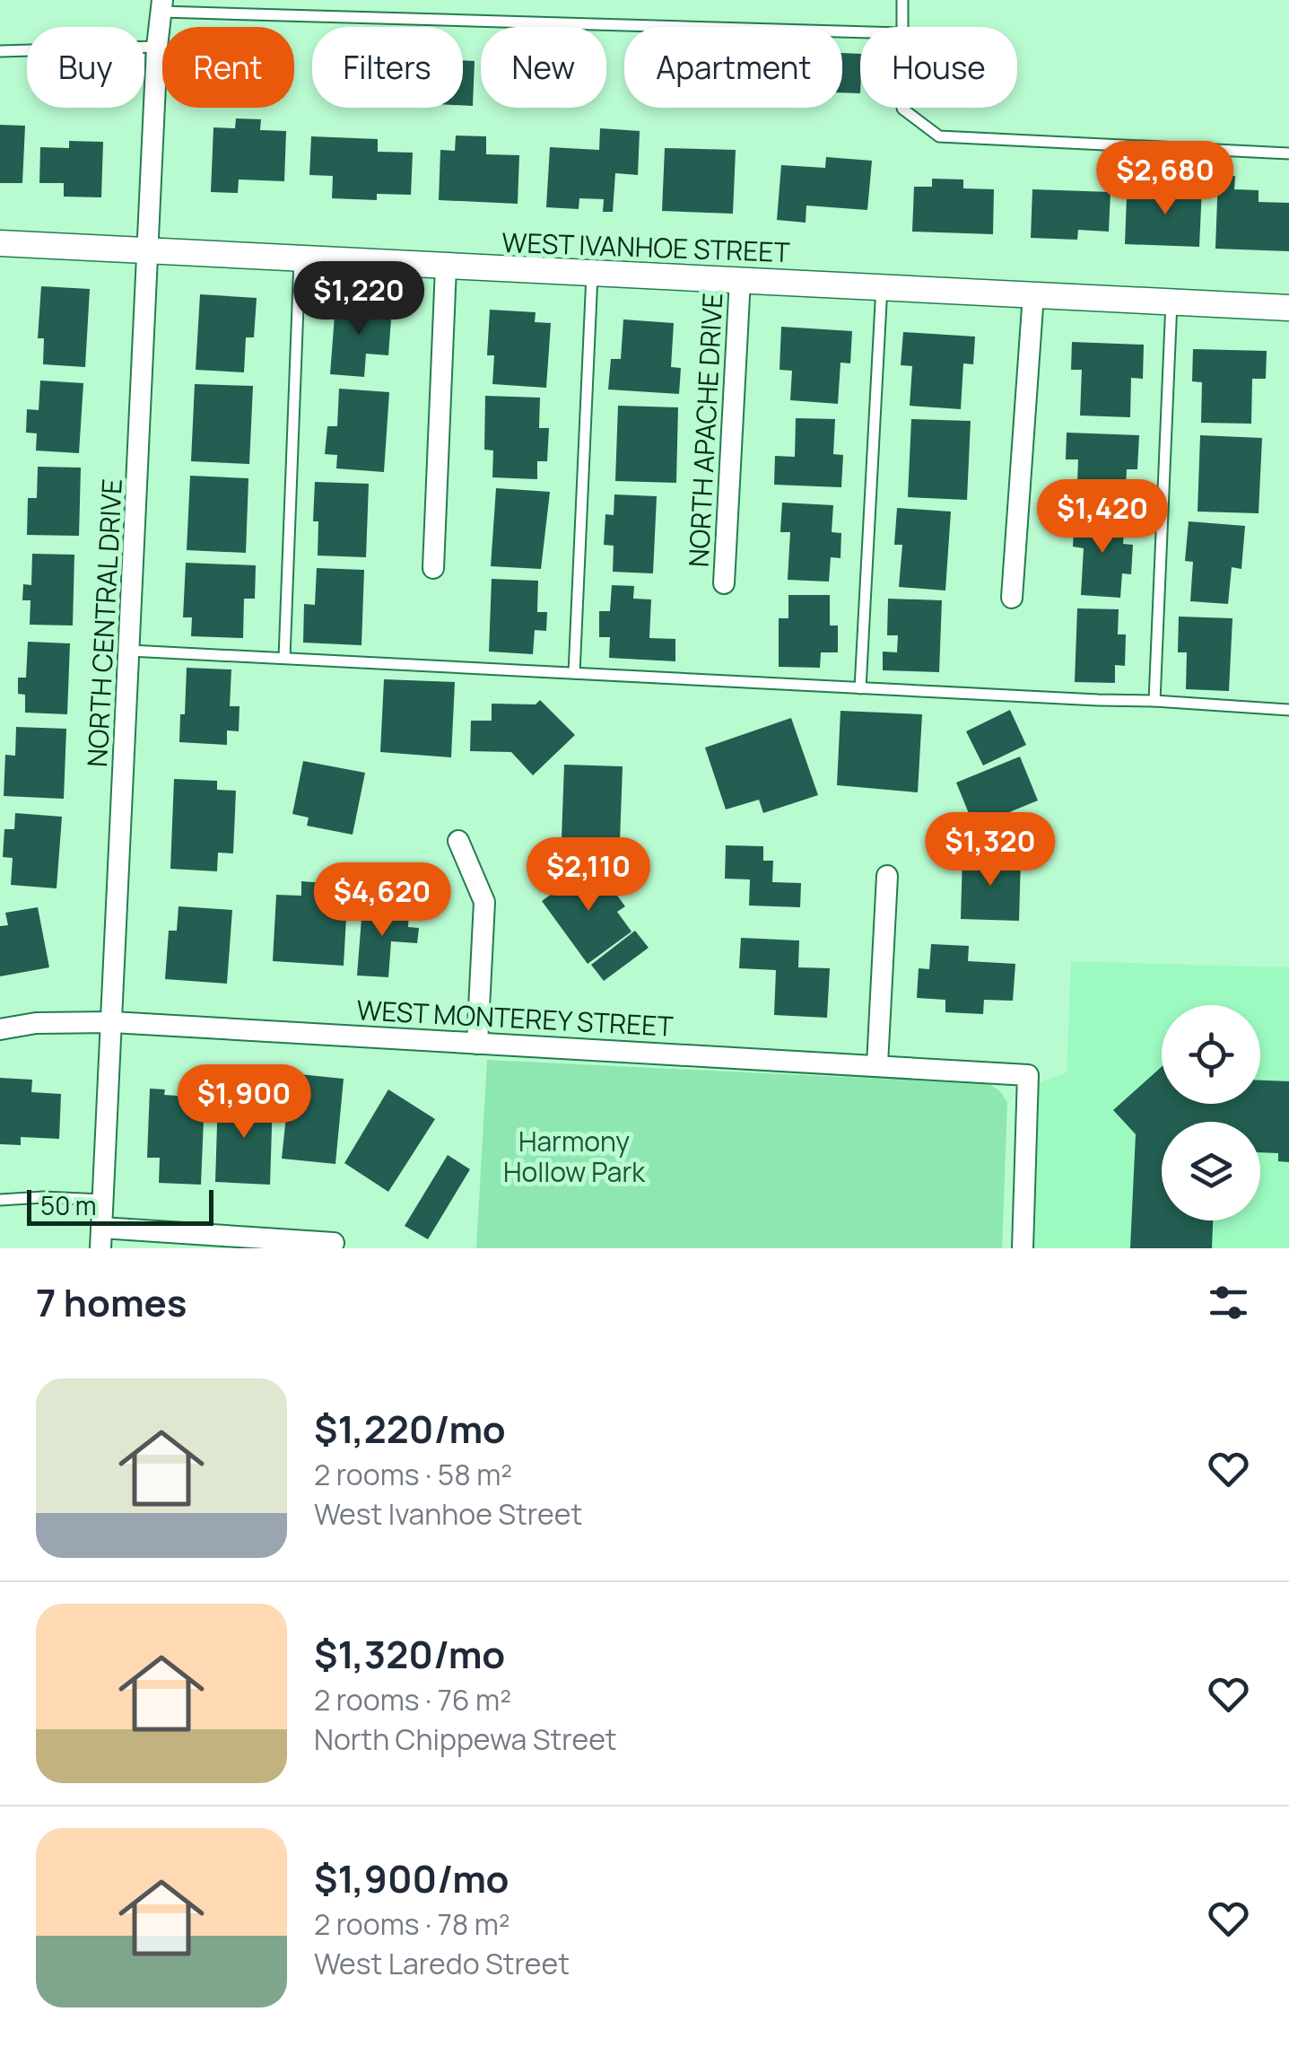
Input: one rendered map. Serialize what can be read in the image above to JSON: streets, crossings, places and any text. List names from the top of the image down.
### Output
{
  "streets": {
    "street": [
      "WEST IVANHOE STREET",
      "NORTH APACHE DRIVE",
      "NORTH CENTRAL DRIVE",
      "WEST MONTEREY STREET"
    ]
  },
  "crossings": [
    ["WEST IVANHOE STREET", "NORTH APACHE DRIVE"],
    ["WEST IVANHOE STREET", "NORTH CENTRAL DRIVE"],
    ["NORTH CENTRAL DRIVE", "WEST MONTEREY STREET"]
  ],
  "parks": ["Harmony Hollow Park"],
  "scale_bar": "50 m",
  "page": {
    "chip": [
      "Buy",
      "Rent",
      "Filters",
      "New",
      "Apartment",
      "House"
    ],
    "price": [
      "$2,680",
      "$1,220",
      "$1,420",
      "$1,320",
      "$2,110",
      "$4,620",
      "$1,900"
    ],
    "scale": "50 m",
    "heading": "7 homes",
    "list": [
      {
        "name": "$1,220/mo",
        "note": "2 rooms · 58 m² · West Ivanhoe Street"
      },
      {
        "name": "$1,320/mo",
        "note": "2 rooms · 76 m² · North Chippewa Street"
      },
      {
        "name": "$1,900/mo",
        "note": "2 rooms · 78 m² · West Laredo Street"
      }
    ]
  }
}
